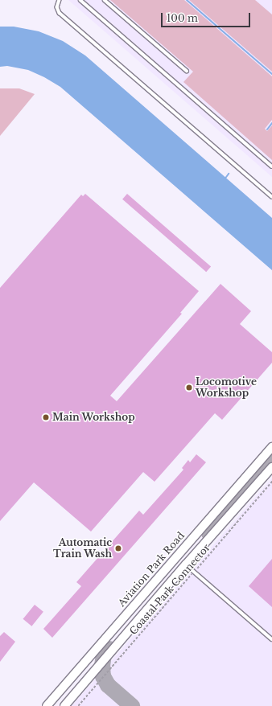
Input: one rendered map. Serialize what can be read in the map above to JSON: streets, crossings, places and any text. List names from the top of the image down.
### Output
{
  "streets": {
    "main road": ["Aviation Park Road"],
    "path": ["Coastal Park Connector"]
  },
  "places": ["Locomotive Workshop", "Main Workshop", "Automatic Train Wash"],
  "scale_bar": "100 m"
}
